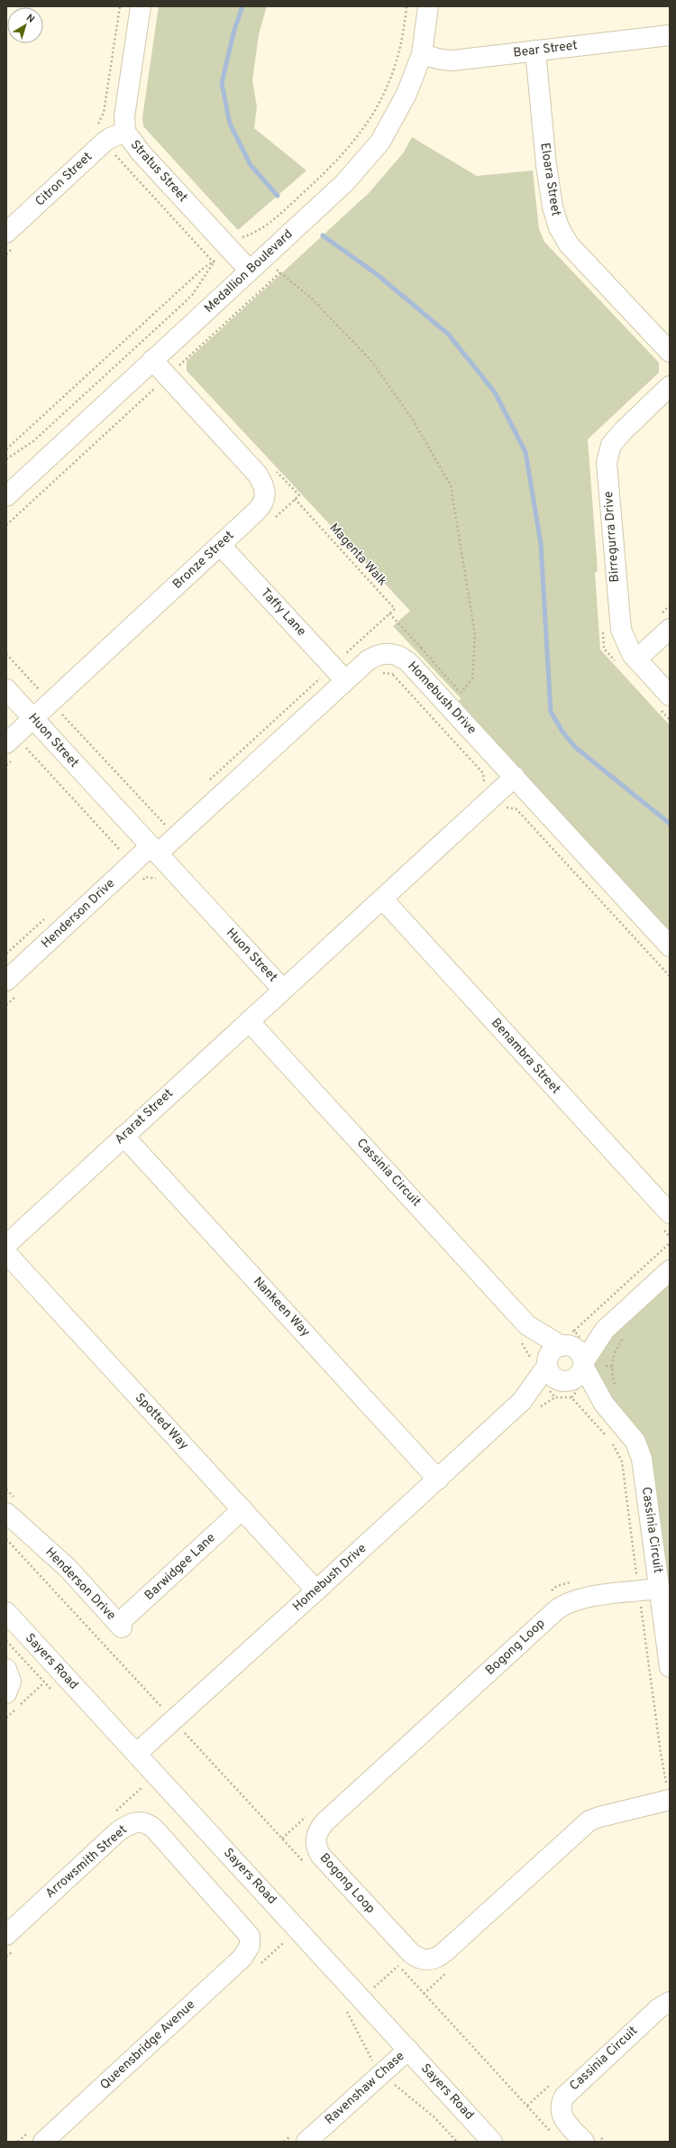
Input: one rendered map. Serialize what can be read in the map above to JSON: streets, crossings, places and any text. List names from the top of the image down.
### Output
{
  "streets": {
    "street": [
      "Bear Street",
      "Stratus Street",
      "Citron Street",
      "Eloara Street",
      "Medallion Boulevard",
      "Birregurra Drive",
      "Bronze Street",
      "Taffy Lane",
      "Homebush Drive",
      "Huon Street",
      "Henderson Drive",
      "Benambra Street",
      "Ararat Street",
      "Cassinia Circuit",
      "Nankeen Way",
      "Spotted Way",
      "Barwidgee Lane",
      "Bogong Loop",
      "Sayers Road",
      "Arrowsmith Street",
      "Queensbridge Avenue",
      "Ravenshaw Chase"
    ],
    "path": ["Magenta Walk"]
  },
  "crossings": [
    ["Bear Street", "Eloara Street"],
    ["Bear Street", "Medallion Boulevard"],
    ["Stratus Street", "Citron Street"],
    ["Stratus Street", "Medallion Boulevard"],
    ["Medallion Boulevard", "Bronze Street"],
    ["Bronze Street", "Taffy Lane"],
    ["Bronze Street", "Huon Street"],
    ["Taffy Lane", "Homebush Drive"],
    ["Homebush Drive", "Huon Street"],
    ["Homebush Drive", "Henderson Drive"],
    ["Homebush Drive", "Cassinia Circuit"],
    ["Homebush Drive", "Nankeen Way"],
    ["Homebush Drive", "Spotted Way"],
    ["Homebush Drive", "Sayers Road"],
    ["Huon Street", "Henderson Drive"],
    ["Huon Street", "Benambra Street"],
    ["Huon Street", "Ararat Street"],
    ["Henderson Drive", "Barwidgee Lane"],
    ["Ararat Street", "Cassinia Circuit"],
    ["Ararat Street", "Nankeen Way"],
    ["Cassinia Circuit", "Bogong Loop"],
    ["Spotted Way", "Barwidgee Lane"],
    ["Sayers Road", "Ravenshaw Chase"],
    ["Arrowsmith Street", "Queensbridge Avenue"]
  ],
  "north": "top right"
}
